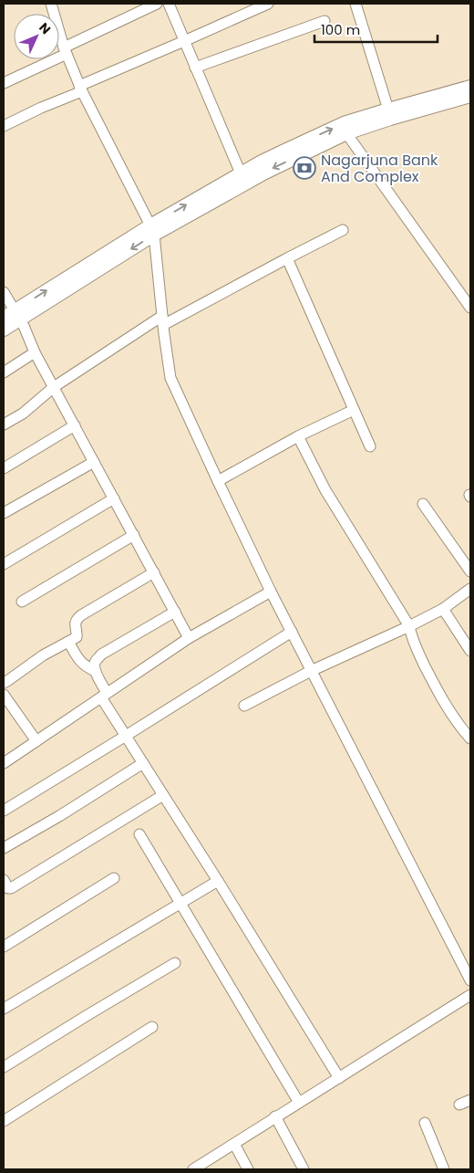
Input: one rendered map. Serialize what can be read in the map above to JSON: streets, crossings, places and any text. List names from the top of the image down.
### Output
{
  "places": {
    "bank": ["Nagarjuna Bank And Complex"]
  },
  "scale_bar": "100 m",
  "north": "top right"
}
